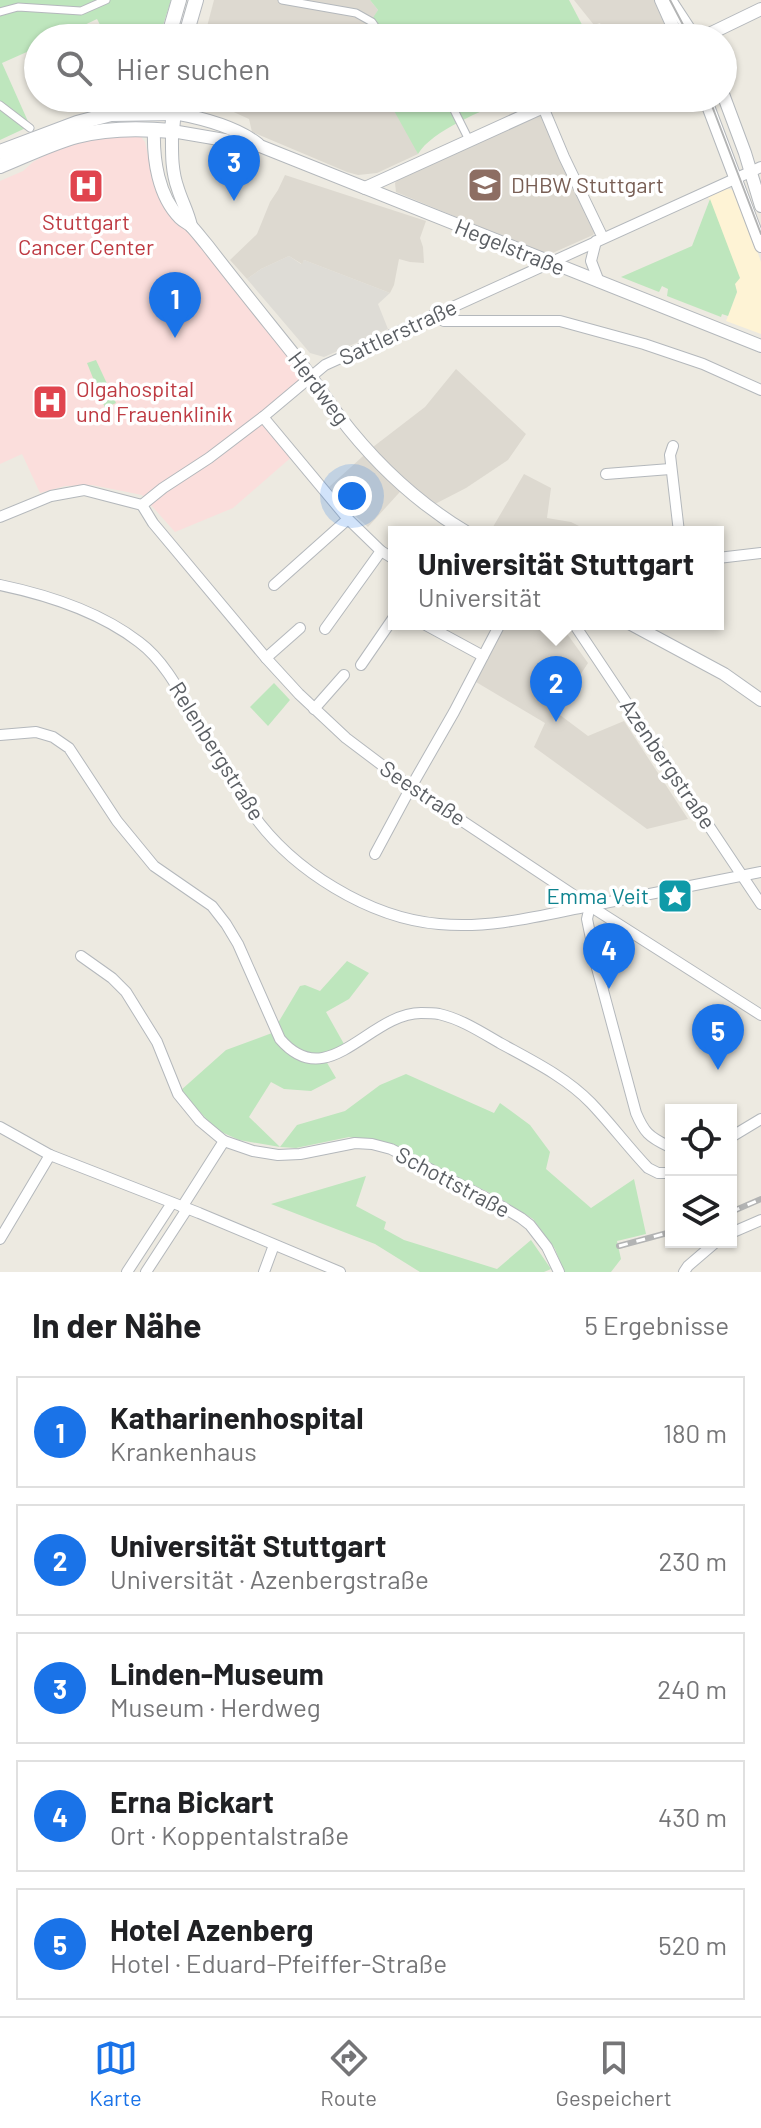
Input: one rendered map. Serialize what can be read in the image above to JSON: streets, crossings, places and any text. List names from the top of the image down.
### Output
{
  "streets": {
    "main road": ["Hegelstraße"],
    "street": [
      "Sattlerstraße",
      "Herdweg",
      "Relenbergstraße",
      "Azenbergstraße",
      "Seestraße",
      "Schottstraße"
    ]
  },
  "crossings": [
    ["Hegelstraße", "Sattlerstraße"],
    ["Hegelstraße", "Herdweg"],
    ["Sattlerstraße", "Herdweg"],
    ["Sattlerstraße", "Seestraße"],
    ["Relenbergstraße", "Azenbergstraße"],
    ["Relenbergstraße", "Seestraße"]
  ],
  "places": {
    "school or university": ["DHBW Stuttgart"],
    "hospital": ["Stuttgart Cancer Center", "Olgahospital und Frauenklinik"],
    "place": ["Emma Veit"]
  },
  "page": {
    "search": "Hier suchen",
    "pins": [
      "3",
      "1",
      "2",
      "4",
      "5"
    ],
    "popup": ["Universität Stuttgart", "Universität"],
    "heading": ["In der Nähe", "5 Ergebnisse"],
    "list": [
      {
        "mark": "1",
        "name": "Katharinenhospital",
        "note": "Krankenhaus",
        "value": "180 m"
      },
      {
        "mark": "2",
        "name": "Universität Stuttgart",
        "note": "Universität · Azenbergstraße",
        "value": "230 m"
      },
      {
        "mark": "3",
        "name": "Linden-Museum",
        "note": "Museum · Herdweg",
        "value": "240 m"
      },
      {
        "mark": "4",
        "name": "Erna Bickart",
        "note": "Ort · Koppentalstraße",
        "value": "430 m"
      },
      {
        "mark": "5",
        "name": "Hotel Azenberg",
        "note": "Hotel · Eduard-Pfeiffer-Straße",
        "value": "520 m"
      }
    ],
    "nav": ["Karte", "Route", "Gespeichert"]
  }
}
